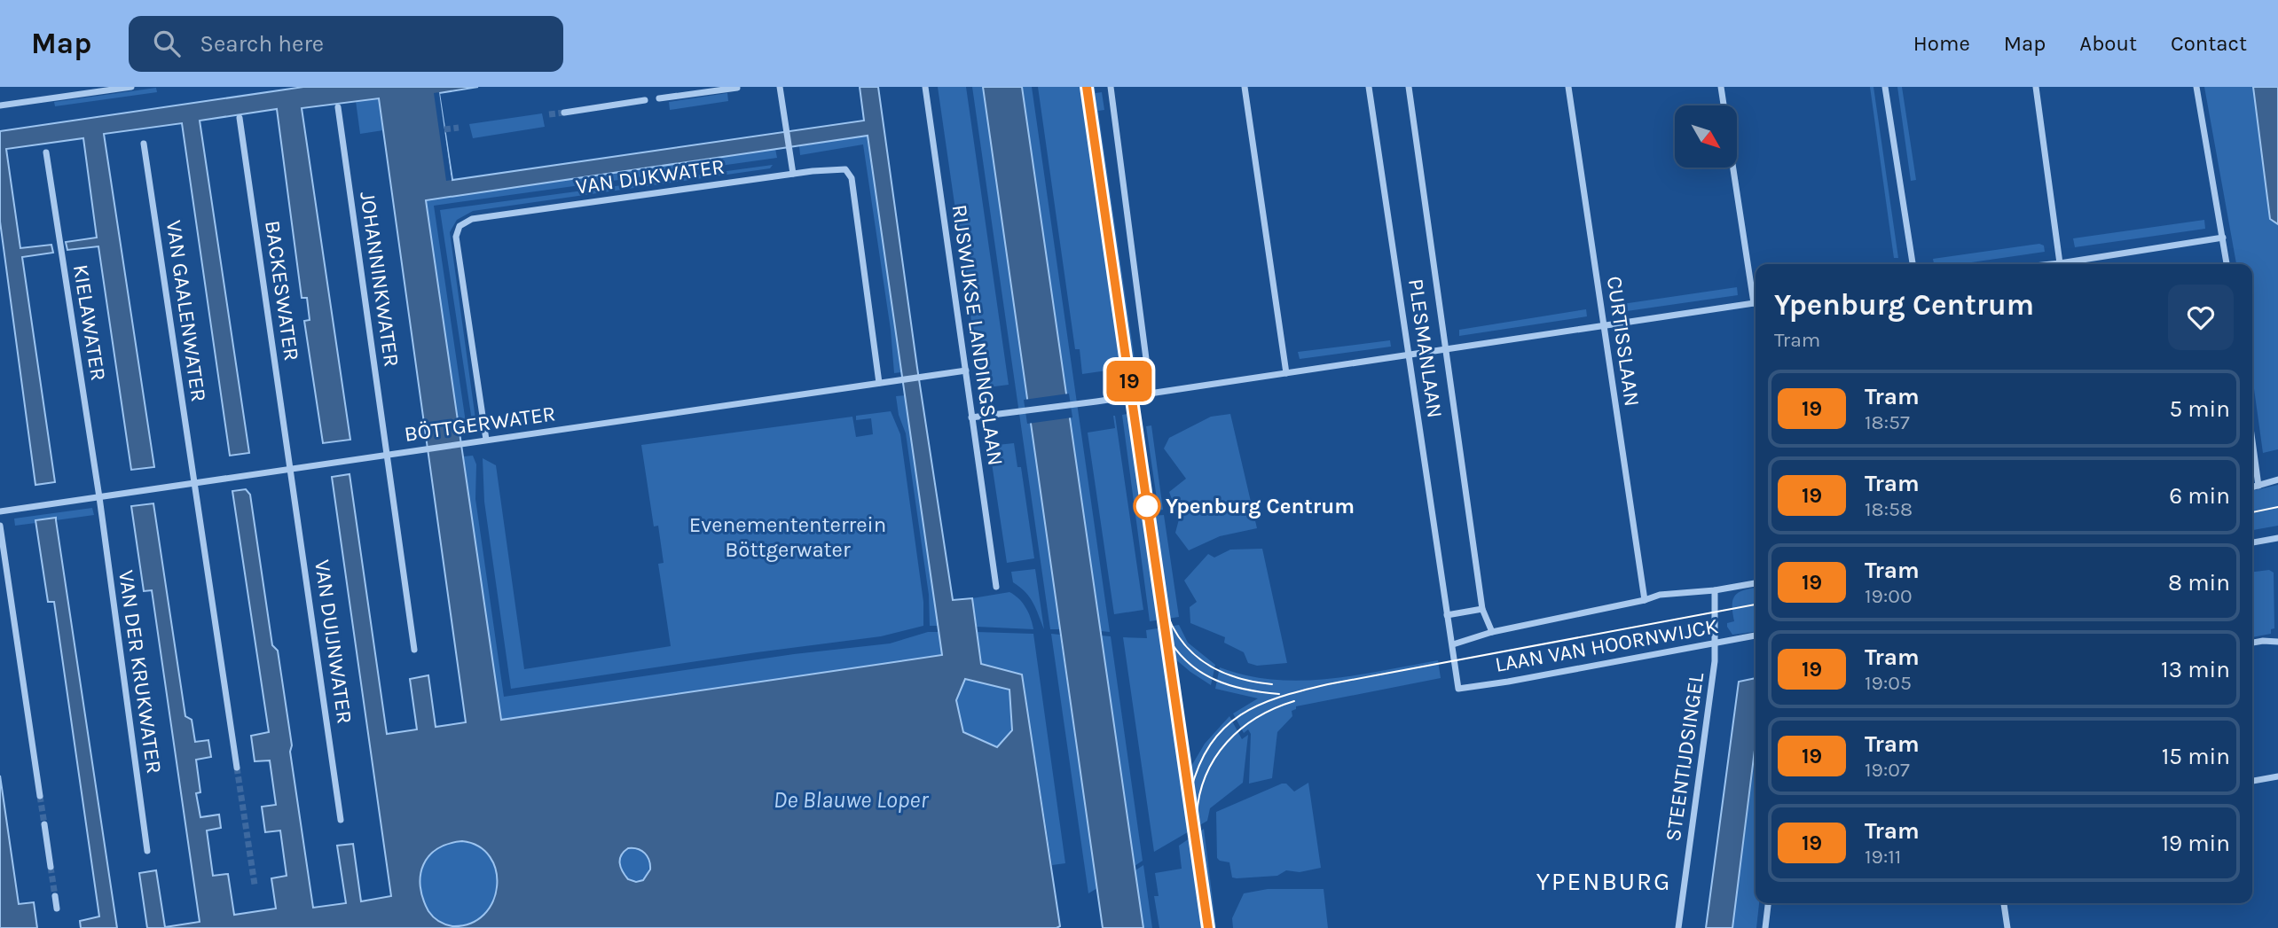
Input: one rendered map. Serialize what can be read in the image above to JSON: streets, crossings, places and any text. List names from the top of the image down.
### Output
{
  "streets": {
    "street": [
      "VAN DIJKWATER",
      "JOHANNINKWATER",
      "BACKESWATER",
      "VAN GAALENWATER",
      "KIELAWATER",
      "RIJSWIJKSE LANDINGSLAAN",
      "CURTISSLAAN",
      "PLESMANLAAN",
      "BÖTTGERWATER",
      "VAN DUIJNWATER",
      "LAAN VAN HOORNWIJCK",
      "VAN DER KRUKWATER",
      "STEENTIJDSINGEL"
    ]
  },
  "crossings": [
    ["VAN DIJKWATER", "BÖTTGERWATER"],
    ["JOHANNINKWATER", "BÖTTGERWATER"],
    ["BACKESWATER", "BÖTTGERWATER"],
    ["BACKESWATER", "VAN DUIJNWATER"],
    ["VAN GAALENWATER", "BÖTTGERWATER"],
    ["KIELAWATER", "BÖTTGERWATER"],
    ["KIELAWATER", "VAN DER KRUKWATER"],
    ["RIJSWIJKSE LANDINGSLAAN", "BÖTTGERWATER"],
    ["CURTISSLAAN", "LAAN VAN HOORNWIJCK"],
    ["PLESMANLAAN", "LAAN VAN HOORNWIJCK"],
    ["BÖTTGERWATER", "VAN DUIJNWATER"],
    ["BÖTTGERWATER", "VAN DER KRUKWATER"],
    ["LAAN VAN HOORNWIJCK", "STEENTIJDSINGEL"]
  ],
  "districts": ["YPENBURG"],
  "water": ["De Blauwe Loper"],
  "parks": ["Evenemententerrein Böttgerwater"],
  "places": ["Ypenburg Centrum"],
  "lines": ["tram line 19"],
  "north": "bottom right",
  "page": {
    "header": "Map",
    "search": "Search here",
    "nav": [
      "Home",
      "Map",
      "About",
      "Contact"
    ],
    "on_map": "19",
    "heading": ["Ypenburg Centrum", "Tram"],
    "list": [
      {
        "mark": "19",
        "name": "Tram",
        "note": "18:57",
        "value": "5 min"
      },
      {
        "mark": "19",
        "name": "Tram",
        "note": "18:58",
        "value": "6 min"
      },
      {
        "mark": "19",
        "name": "Tram",
        "note": "19:00",
        "value": "8 min"
      },
      {
        "mark": "19",
        "name": "Tram",
        "note": "19:05",
        "value": "13 min"
      },
      {
        "mark": "19",
        "name": "Tram",
        "note": "19:07",
        "value": "15 min"
      },
      {
        "mark": "19",
        "name": "Tram",
        "note": "19:11",
        "value": "19 min"
      }
    ]
  }
}
